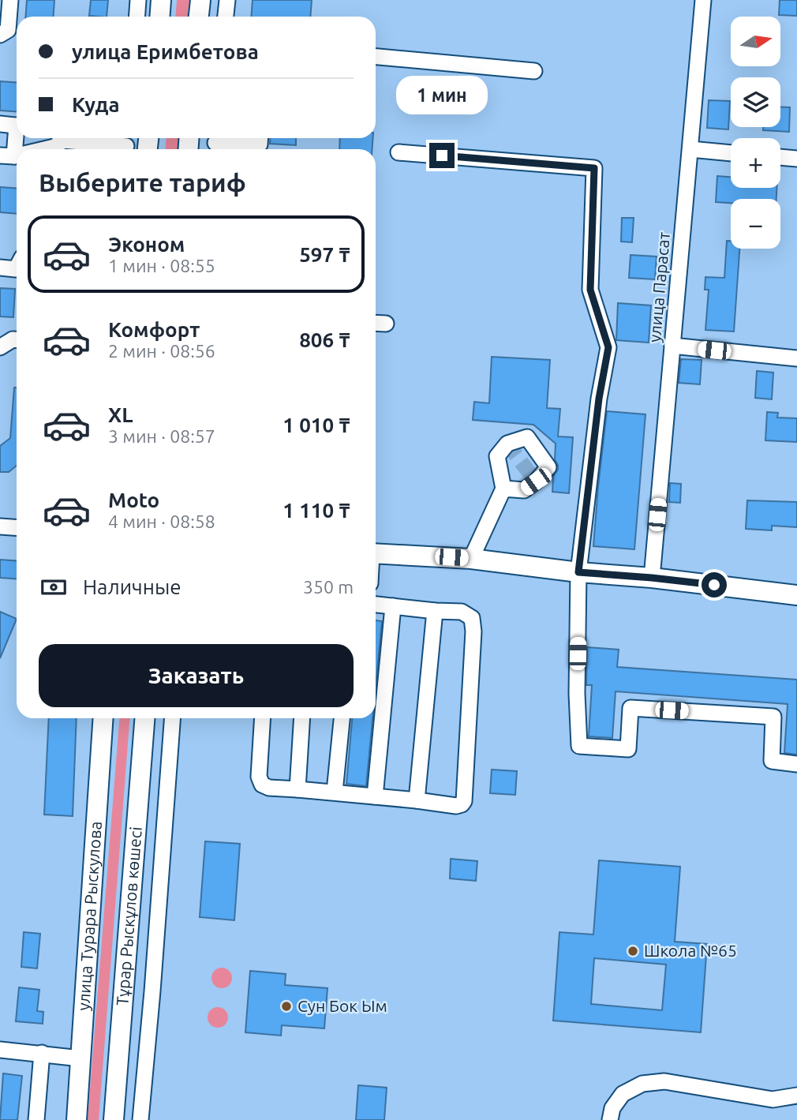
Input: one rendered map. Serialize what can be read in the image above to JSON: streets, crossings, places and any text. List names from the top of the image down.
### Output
{
  "streets": {
    "main road": ["улица Турара Рыскулова", "Тұрар Рыскұлов көшесі"],
    "street": ["улица Парасат"]
  },
  "places": ["Школа №65", "Сун Бок Ым"],
  "north": "right",
  "page": {
    "map_buttons": ["+", "−"],
    "banner": ["улица Еримбетова", "Куда"],
    "bubble": "1 мин",
    "heading": "Выберите тариф",
    "list": [
      {
        "name": "Эконом",
        "note": "1 мин · 08:55",
        "value": "597 ₸"
      },
      {
        "name": "Комфорт",
        "note": "2 мин · 08:56",
        "value": "806 ₸"
      },
      {
        "name": "XL",
        "note": "3 мин · 08:57",
        "value": "1 010 ₸"
      },
      {
        "name": "Moto",
        "note": "4 мин · 08:58",
        "value": "1 110 ₸"
      }
    ],
    "pay": ["Наличные", "350 m"],
    "buttons": "Заказать"
  }
}
